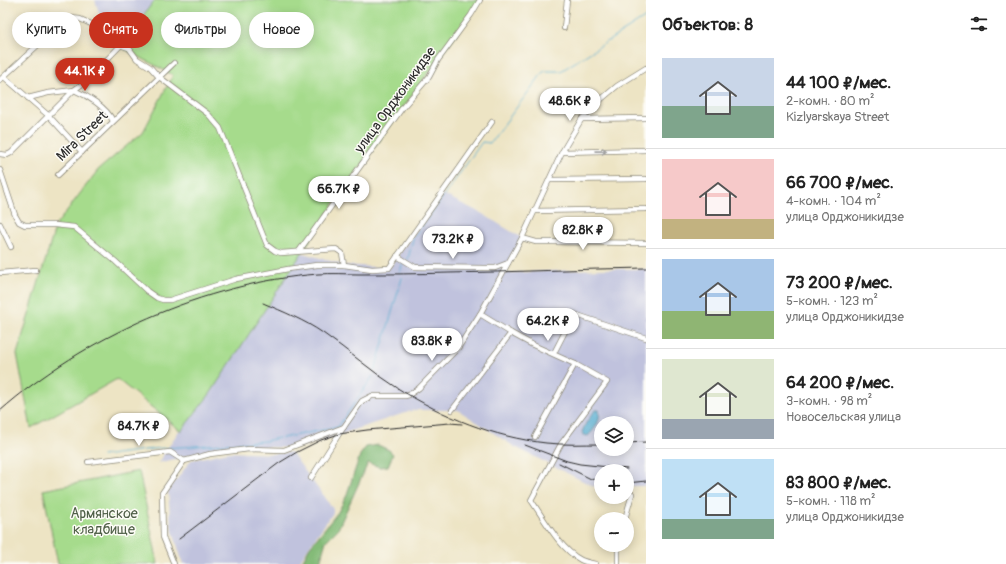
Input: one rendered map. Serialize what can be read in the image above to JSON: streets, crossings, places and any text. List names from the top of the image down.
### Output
{
  "streets": {
    "street": ["улица Орджоникидзе", "Mira Street"]
  },
  "parks": ["Армянское кладбище"],
  "page": {
    "heading": "Объектов: 8",
    "chip": [
      "Купить",
      "Снять",
      "Фильтры",
      "Новое"
    ],
    "list": [
      {
        "name": "44 100 ₽/мес.",
        "note": "2-комн. · 80 m² · Kizlyarskaya Street"
      },
      {
        "name": "66 700 ₽/мес.",
        "note": "4-комн. · 104 m² · улица Орджоникидзе"
      },
      {
        "name": "73 200 ₽/мес.",
        "note": "5-комн. · 123 m² · улица Орджоникидзе"
      },
      {
        "name": "64 200 ₽/мес.",
        "note": "3-комн. · 98 m² · Новосельская улица"
      },
      {
        "name": "83 800 ₽/мес.",
        "note": "5-комн. · 118 m² · улица Орджоникидзе"
      }
    ],
    "price": [
      "44.1K ₽",
      "48.6K ₽",
      "66.7K ₽",
      "82.8K ₽",
      "73.2K ₽",
      "64.2K ₽",
      "83.8K ₽",
      "84.7K ₽"
    ],
    "map_buttons": ["+", "−"]
  }
}
